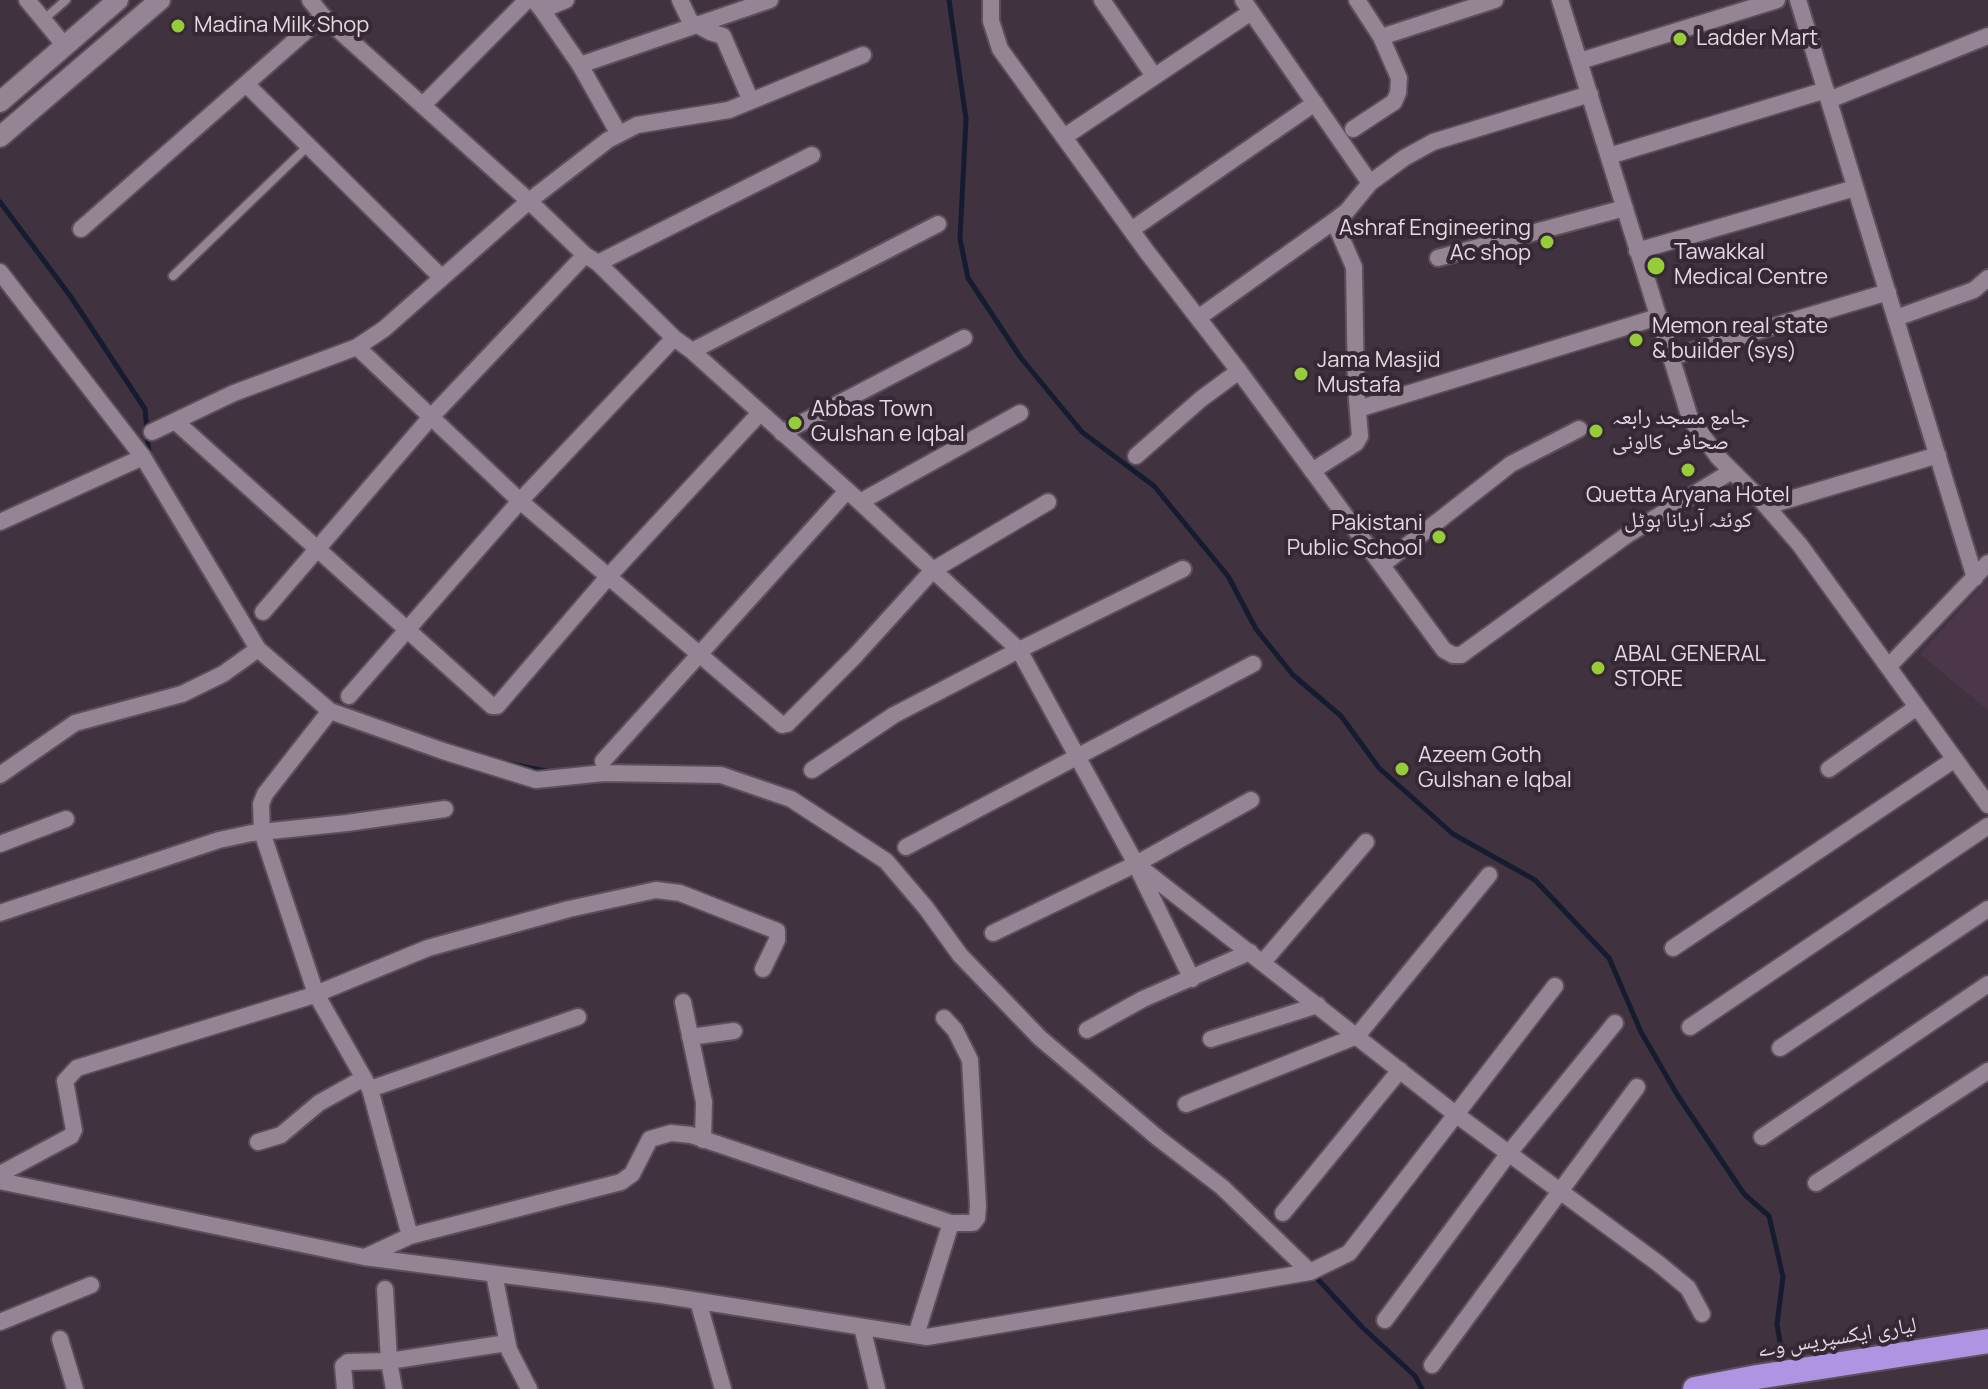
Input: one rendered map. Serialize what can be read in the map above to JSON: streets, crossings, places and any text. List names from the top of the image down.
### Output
{
  "streets": {
    "highway": ["لیاری ایکسپریس وے"]
  },
  "places": [
    "Madina Milk Shop",
    "Ladder Mart",
    "Ashraf Engineering Ac shop",
    "Tawakkal Medical Centre",
    "Memon real state & builder (sys)",
    "Jama Masjid Mustafa",
    "Abbas Town Gulshan e Iqbal",
    "جامع مسجد رابعہ صحافی کالونی",
    "Quetta Aryana Hotel کوئٹہ آریانا ہوٹل",
    "Pakistani Public School",
    "ABAL GENERAL STORE",
    "Azeem Goth Gulshan e Iqbal"
  ]
}
